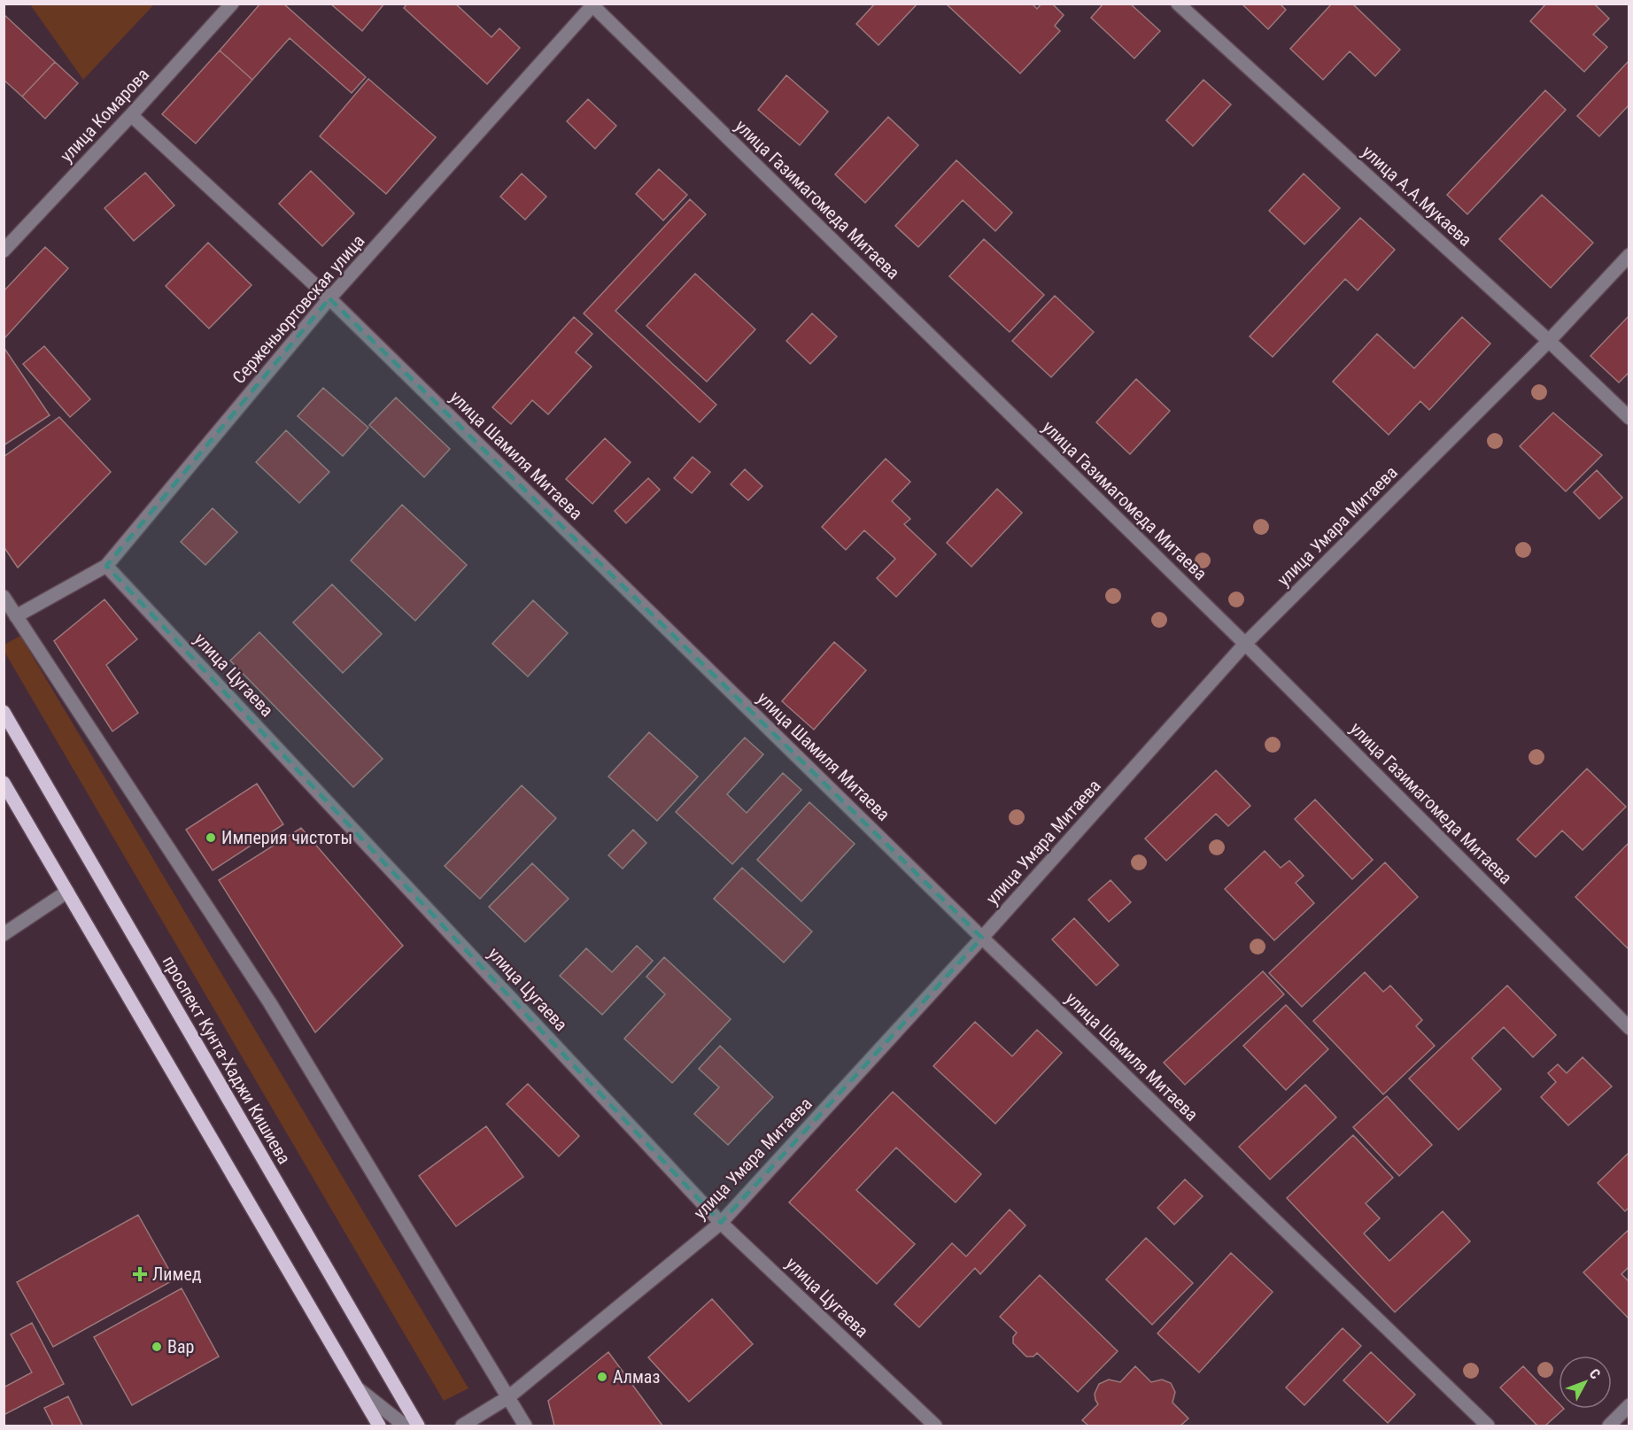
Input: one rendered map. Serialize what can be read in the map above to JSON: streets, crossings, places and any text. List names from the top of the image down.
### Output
{
  "streets": {
    "main road": ["проспект Кунта-Хаджи Кишиева"],
    "street": [
      "улица Комарова",
      "улица А.А.Мукаева",
      "улица Газимагомеда Митаева",
      "Серженьюртовская улица",
      "улица Шамиля Митаева",
      "улица Умара Митаева",
      "улица Цугаева"
    ]
  },
  "crossings": [
    ["улица Комарова", "улица Шамиля Митаева"],
    ["улица А.А.Мукаева", "улица Умара Митаева"],
    ["улица Газимагомеда Митаева", "Серженьюртовская улица"],
    ["улица Газимагомеда Митаева", "улица Умара Митаева"],
    ["Серженьюртовская улица", "улица Шамиля Митаева"],
    ["Серженьюртовская улица", "улица Цугаева"],
    ["улица Шамиля Митаева", "улица Умара Митаева"],
    ["улица Умара Митаева", "улица Цугаева"]
  ],
  "places": {
    "other": ["Империя чистоты", "Вар", "Алмаз"],
    "health": ["Лимед"]
  },
  "north": "top right"
}
